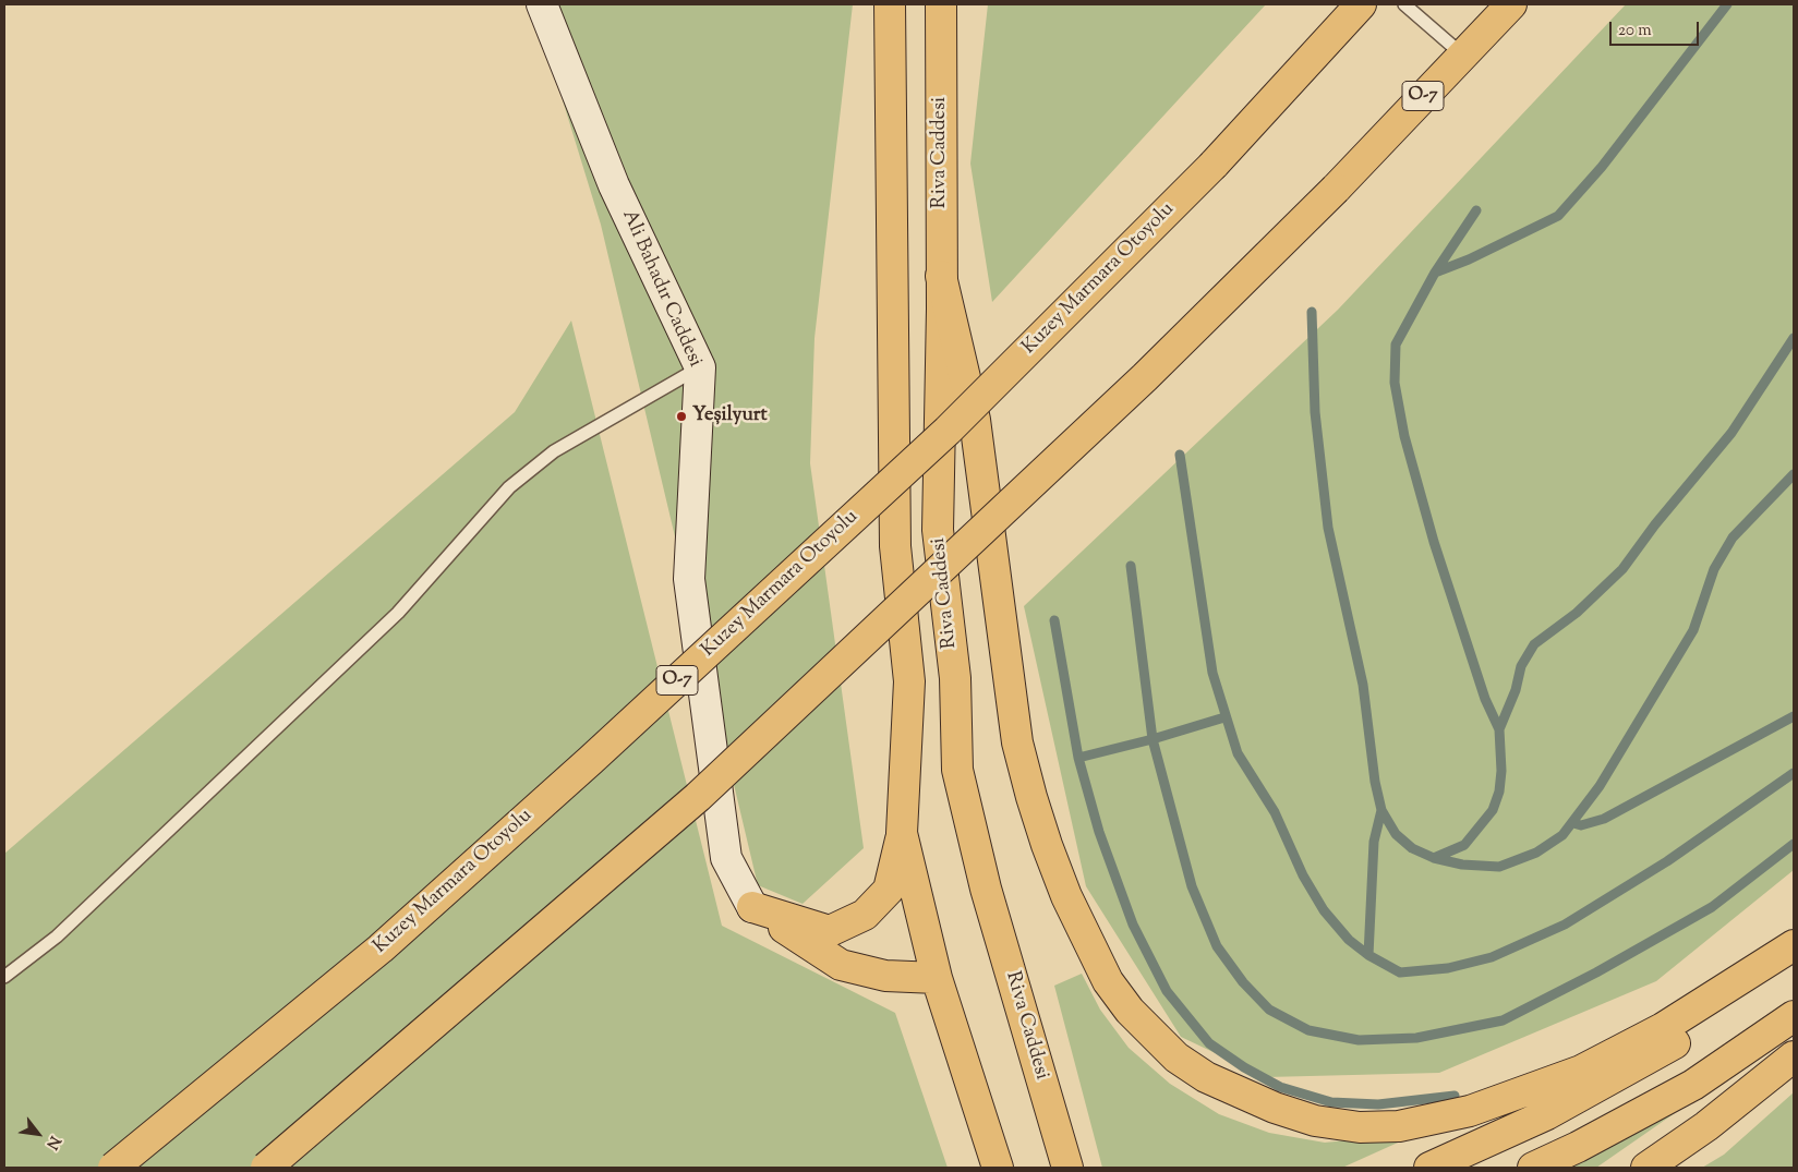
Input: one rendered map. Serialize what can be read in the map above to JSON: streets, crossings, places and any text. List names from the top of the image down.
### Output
{
  "streets": {
    "main road": [
      "O-7",
      "Riva Caddesi",
      "Kuzey Marmara Otoyolu",
      "Ali Bahadır Caddesi"
    ]
  },
  "places": ["Yeşilyurt"],
  "scale_bar": "20 m",
  "north": "bottom right"
}
